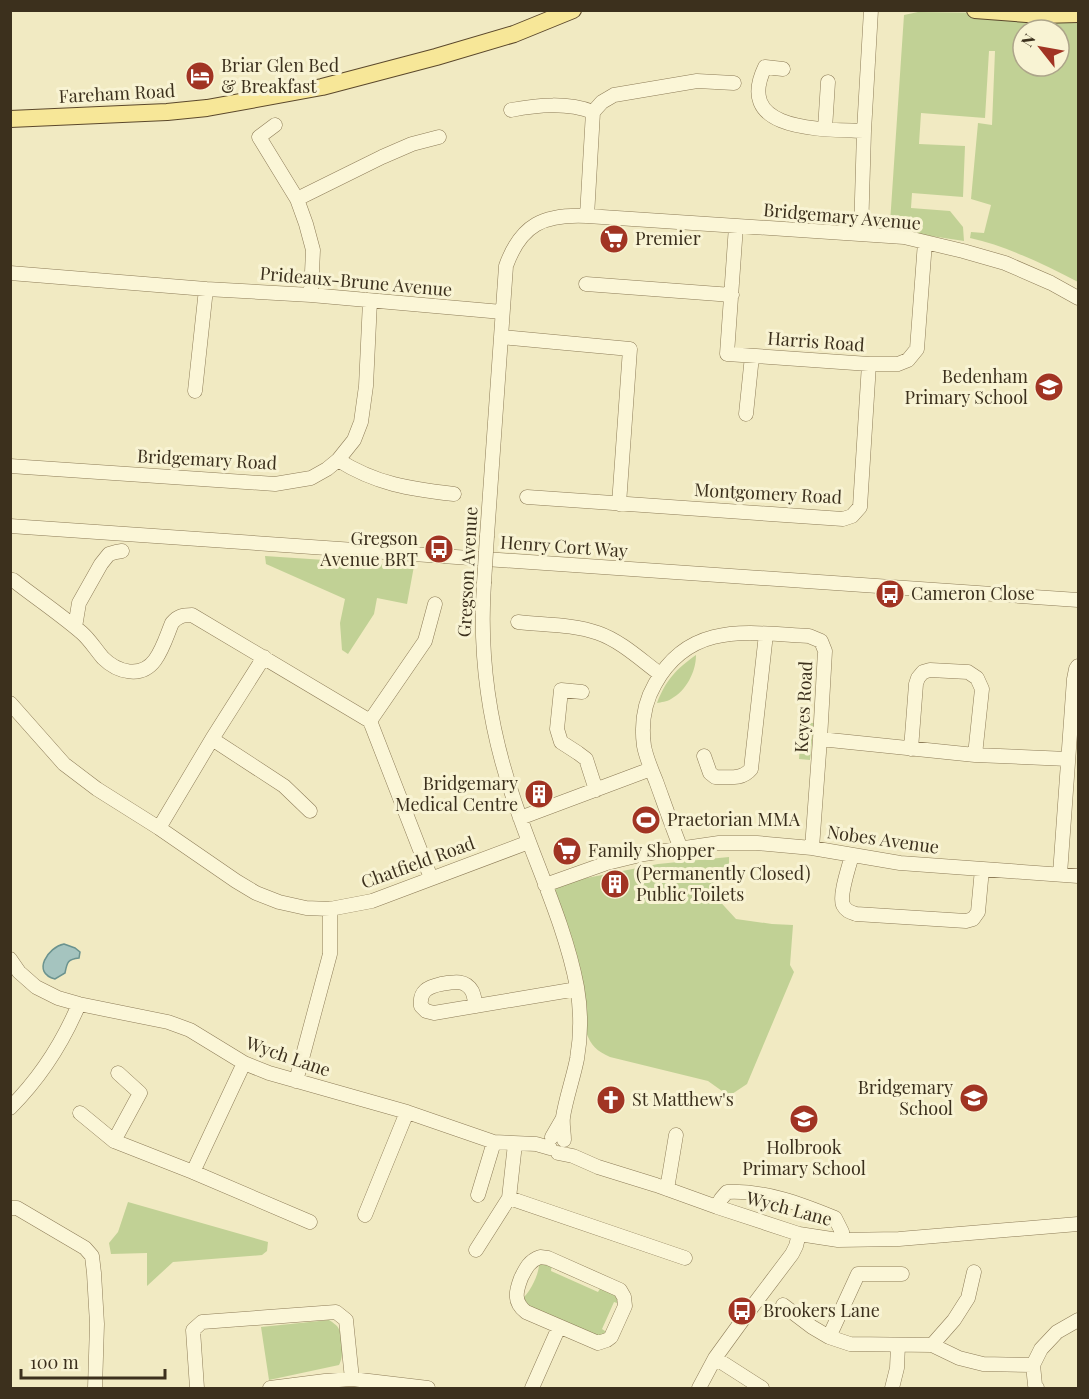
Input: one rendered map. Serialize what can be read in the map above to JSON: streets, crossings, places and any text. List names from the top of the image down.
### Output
{
  "streets": {
    "main road": ["Fareham Road"],
    "street": [
      "Bridgemary Avenue",
      "Prideaux-Brune Avenue",
      "Harris Road",
      "Bridgemary Road",
      "Montgomery Road",
      "Henry Cort Way",
      "Gregson Avenue",
      "Keyes Road",
      "Nobes Avenue",
      "Chatfield Road",
      "Wych Lane"
    ]
  },
  "crossings": [
    ["Bridgemary Avenue", "Harris Road"],
    ["Bridgemary Avenue", "Gregson Avenue"],
    ["Prideaux-Brune Avenue", "Bridgemary Road"],
    ["Prideaux-Brune Avenue", "Gregson Avenue"],
    ["Harris Road", "Montgomery Road"],
    ["Harris Road", "Gregson Avenue"],
    ["Gregson Avenue", "Nobes Avenue"],
    ["Gregson Avenue", "Chatfield Road"],
    ["Gregson Avenue", "Wych Lane"],
    ["Keyes Road", "Nobes Avenue"]
  ],
  "places": {
    "hotel": ["Briar Glen Bed & Breakfast"],
    "supermarket": ["Premier", "Family Shopper"],
    "school or university": ["Bedenham Primary School", "Bridgemary School", "Holbrook Primary School"],
    "bus stop": ["Gregson Avenue BRT", "Cameron Close", "Brookers Lane"],
    "building": ["Bridgemary Medical Centre", "(Permanently Closed) Public Toilets"],
    "sports": ["Praetorian MMA"],
    "church": ["St Matthew's"]
  },
  "scale_bar": "100 m",
  "north": "top left"
}
